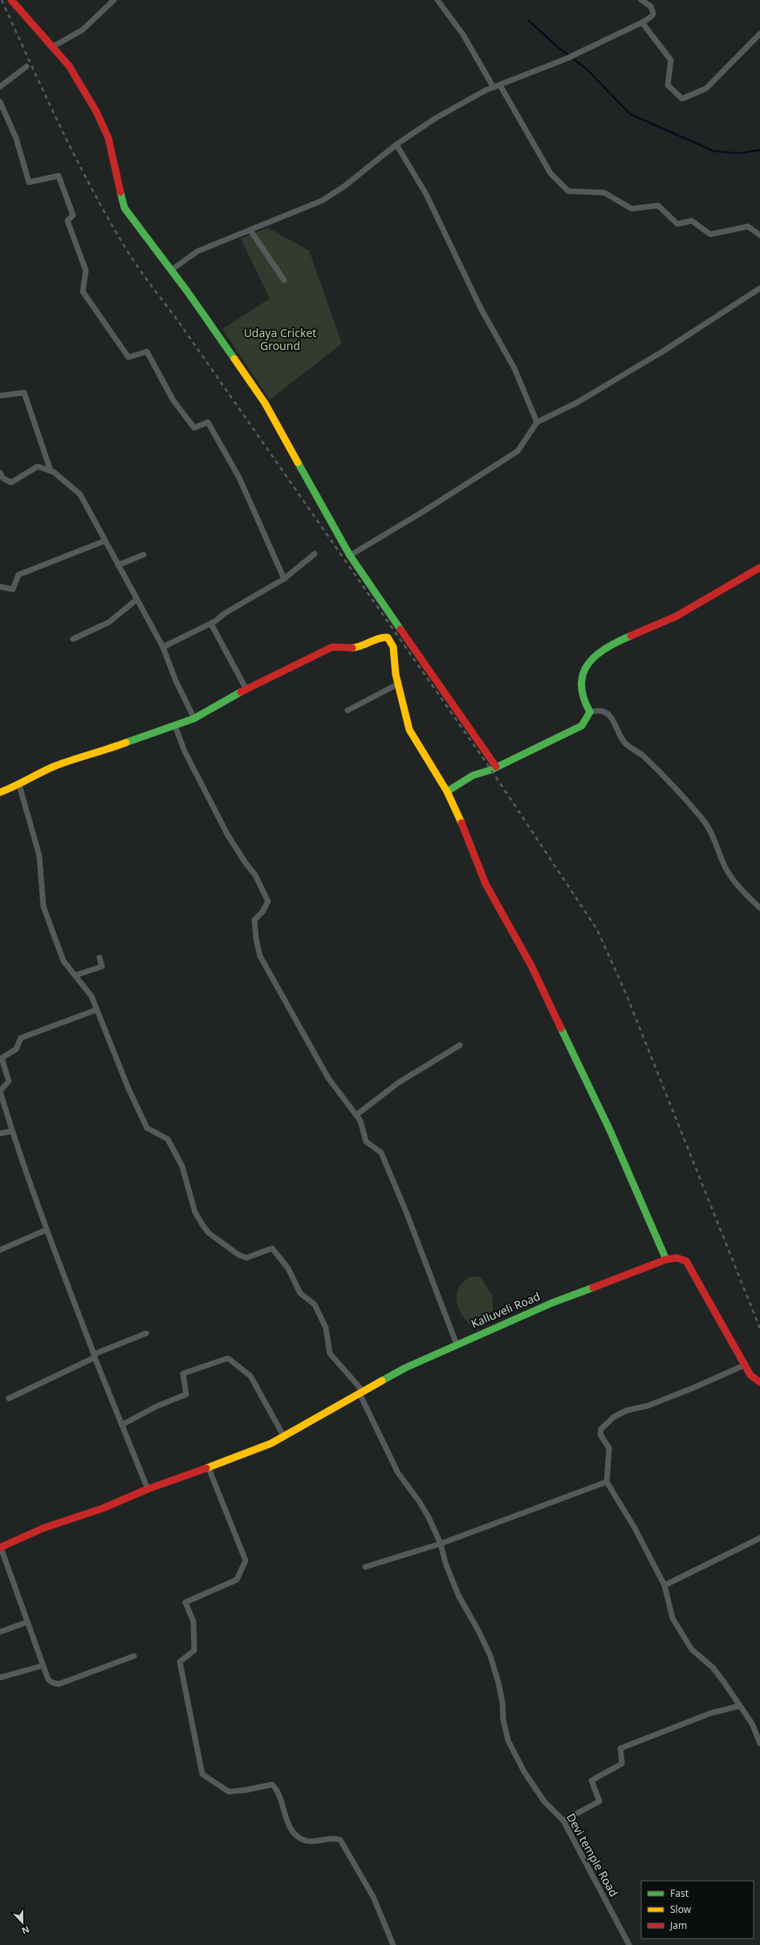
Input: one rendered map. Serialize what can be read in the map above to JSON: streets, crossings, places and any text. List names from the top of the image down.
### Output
{
  "streets": {
    "street": ["Kalluveli Road", "Devi temple Road"]
  },
  "crossings": [
    ["Kalluveli Road", "Devi temple Road"]
  ],
  "parks": ["Udaya Cricket Ground"],
  "legend": ["Fast", "Slow", "Jam"],
  "north": "bottom"
}
